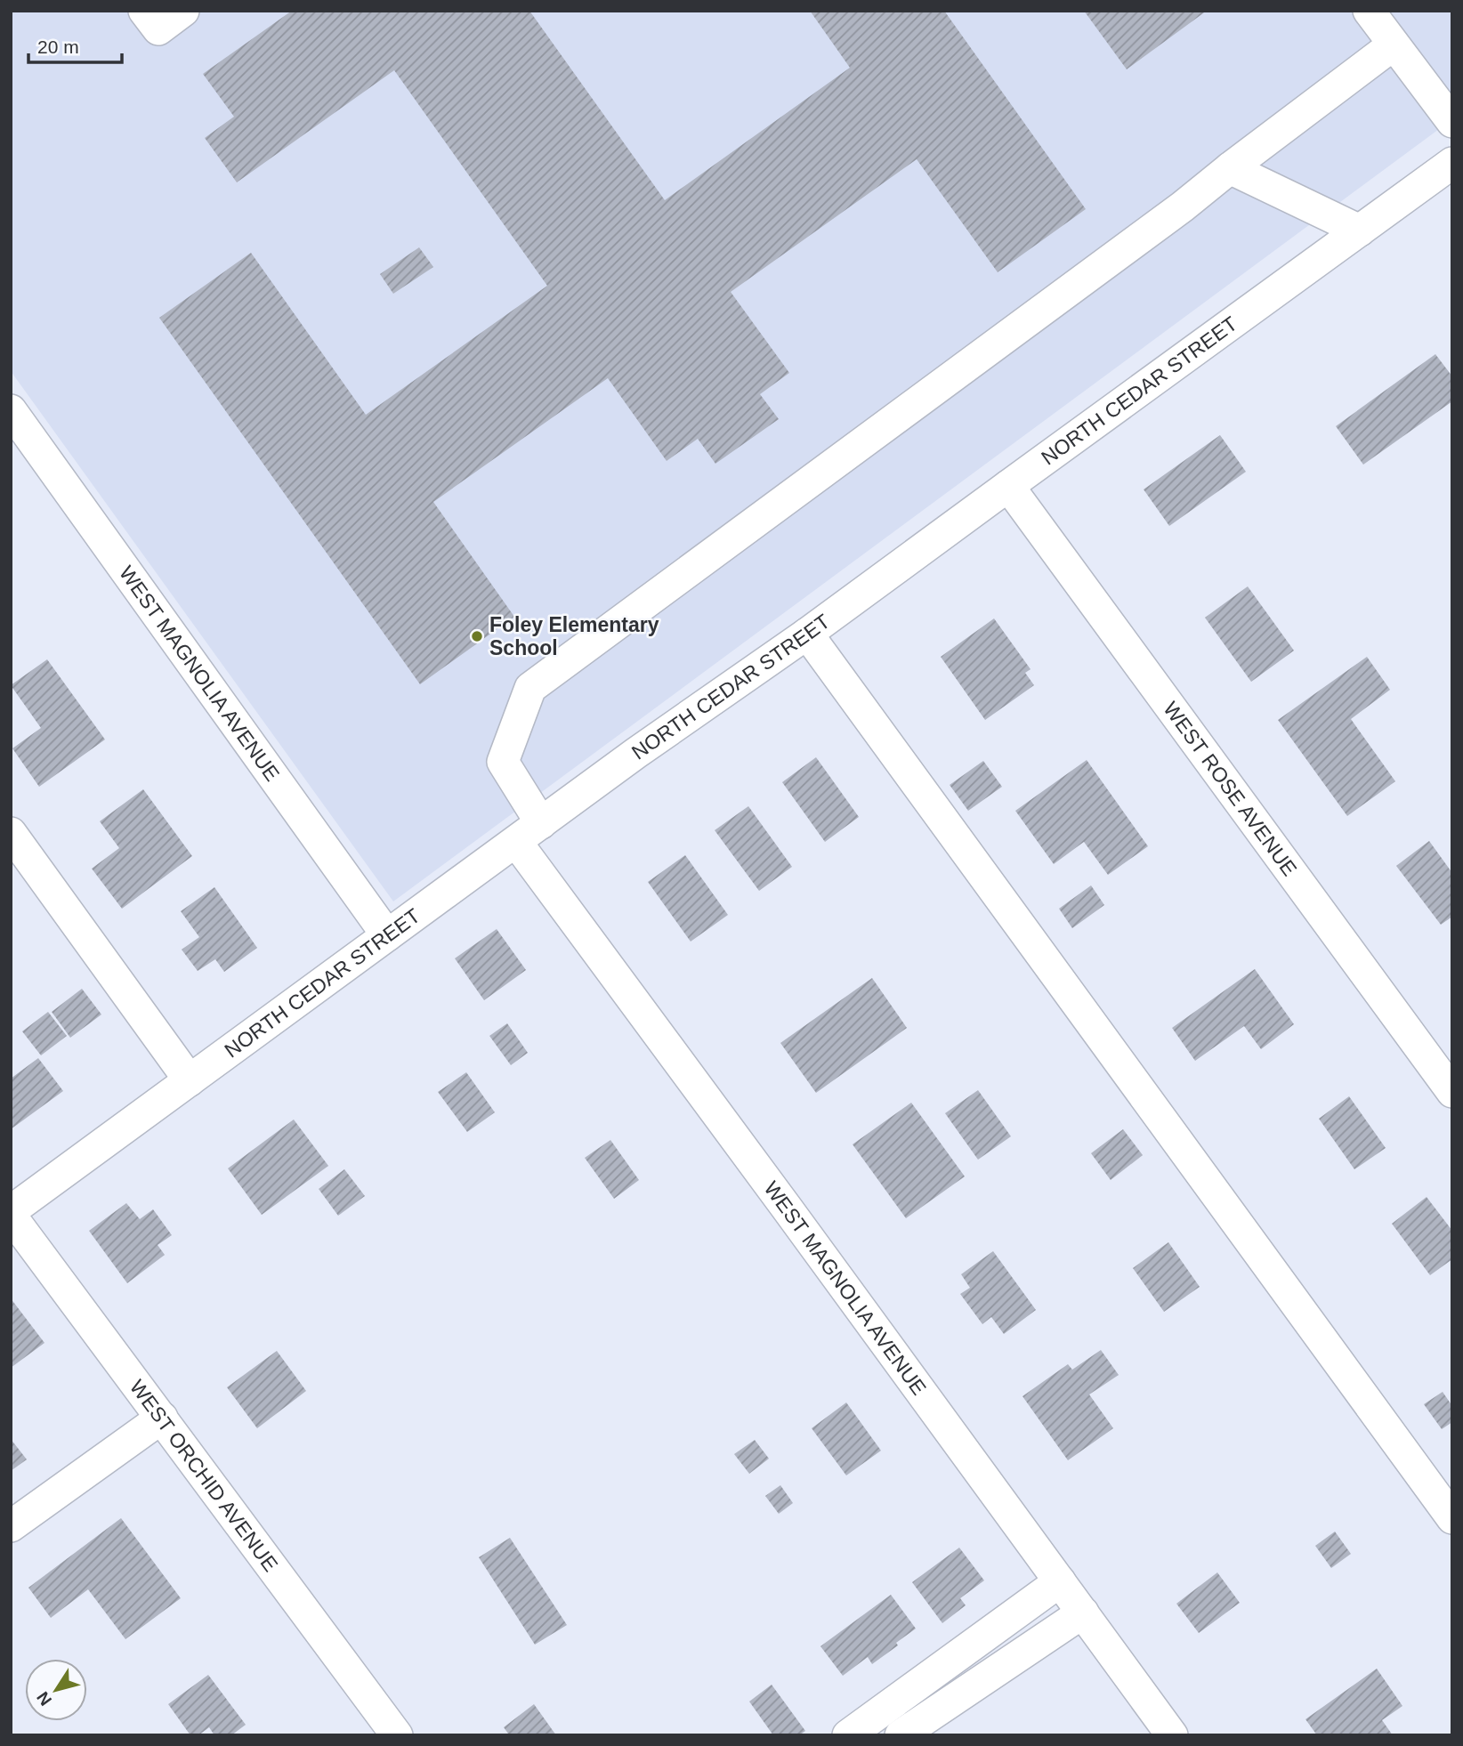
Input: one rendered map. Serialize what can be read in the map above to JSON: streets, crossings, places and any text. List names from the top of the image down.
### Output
{
  "streets": {
    "street": [
      "NORTH CEDAR STREET",
      "WEST MAGNOLIA AVENUE",
      "WEST ROSE AVENUE",
      "WEST ORCHID AVENUE"
    ]
  },
  "crossings": [
    ["NORTH CEDAR STREET", "WEST MAGNOLIA AVENUE"],
    ["NORTH CEDAR STREET", "WEST ROSE AVENUE"],
    ["NORTH CEDAR STREET", "WEST ORCHID AVENUE"]
  ],
  "places": ["Foley Elementary School"],
  "scale_bar": "20 m",
  "north": "bottom left"
}
